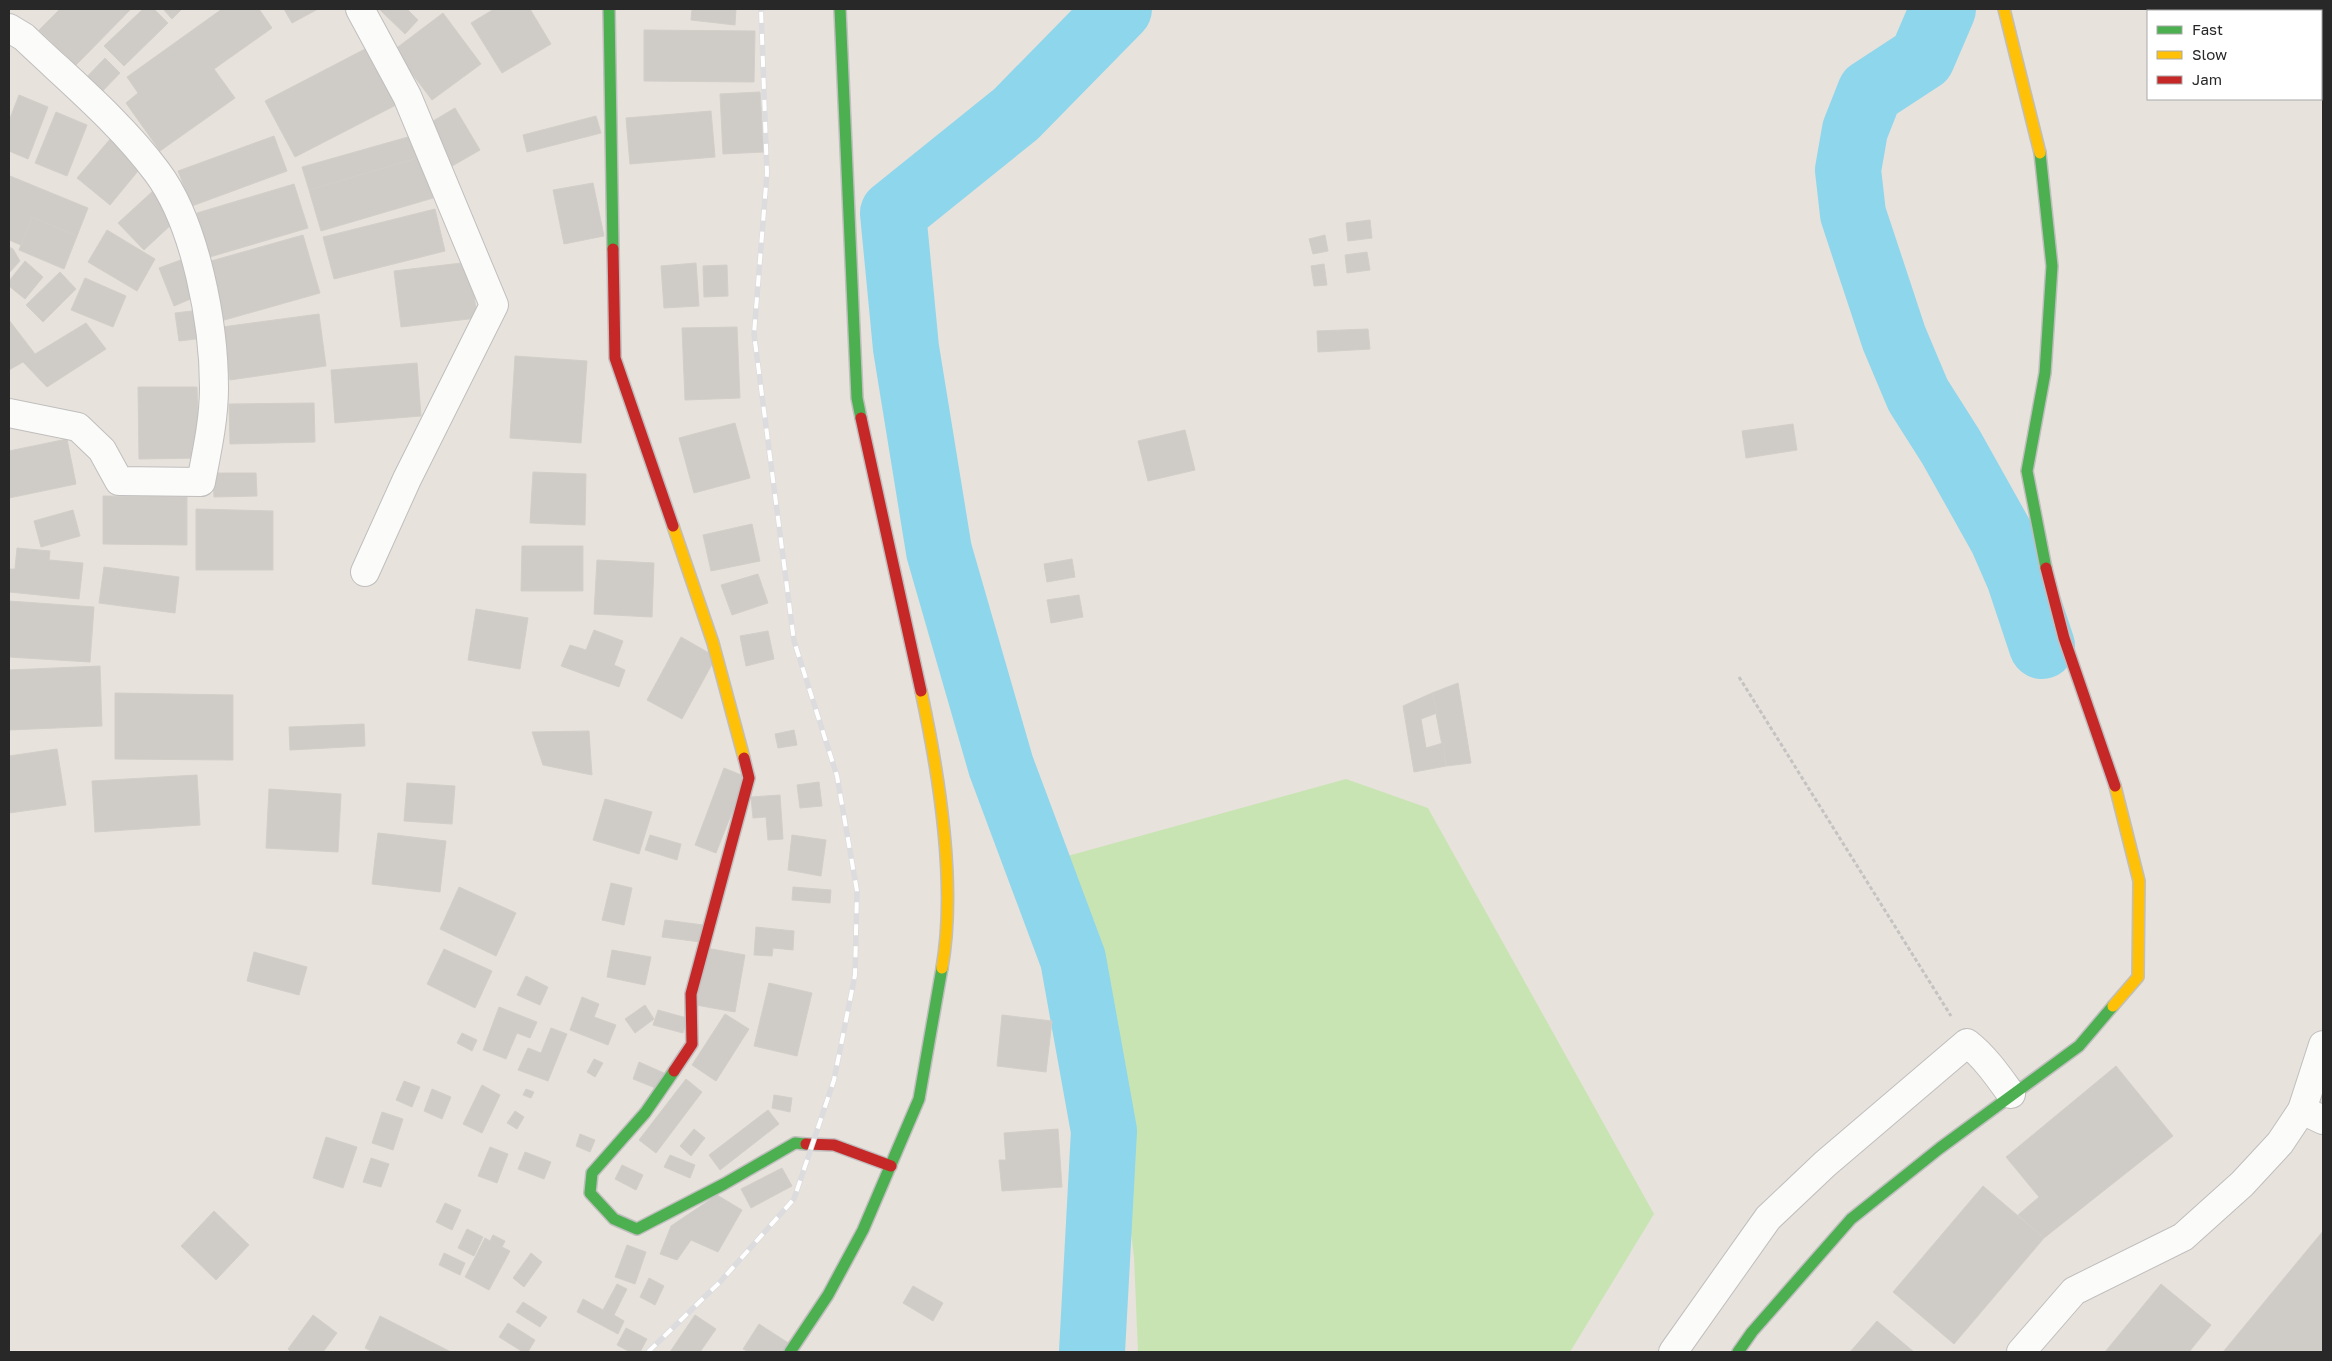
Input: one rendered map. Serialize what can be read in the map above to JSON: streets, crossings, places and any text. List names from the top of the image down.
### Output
{
  "legend": ["Fast", "Slow", "Jam"]
}
